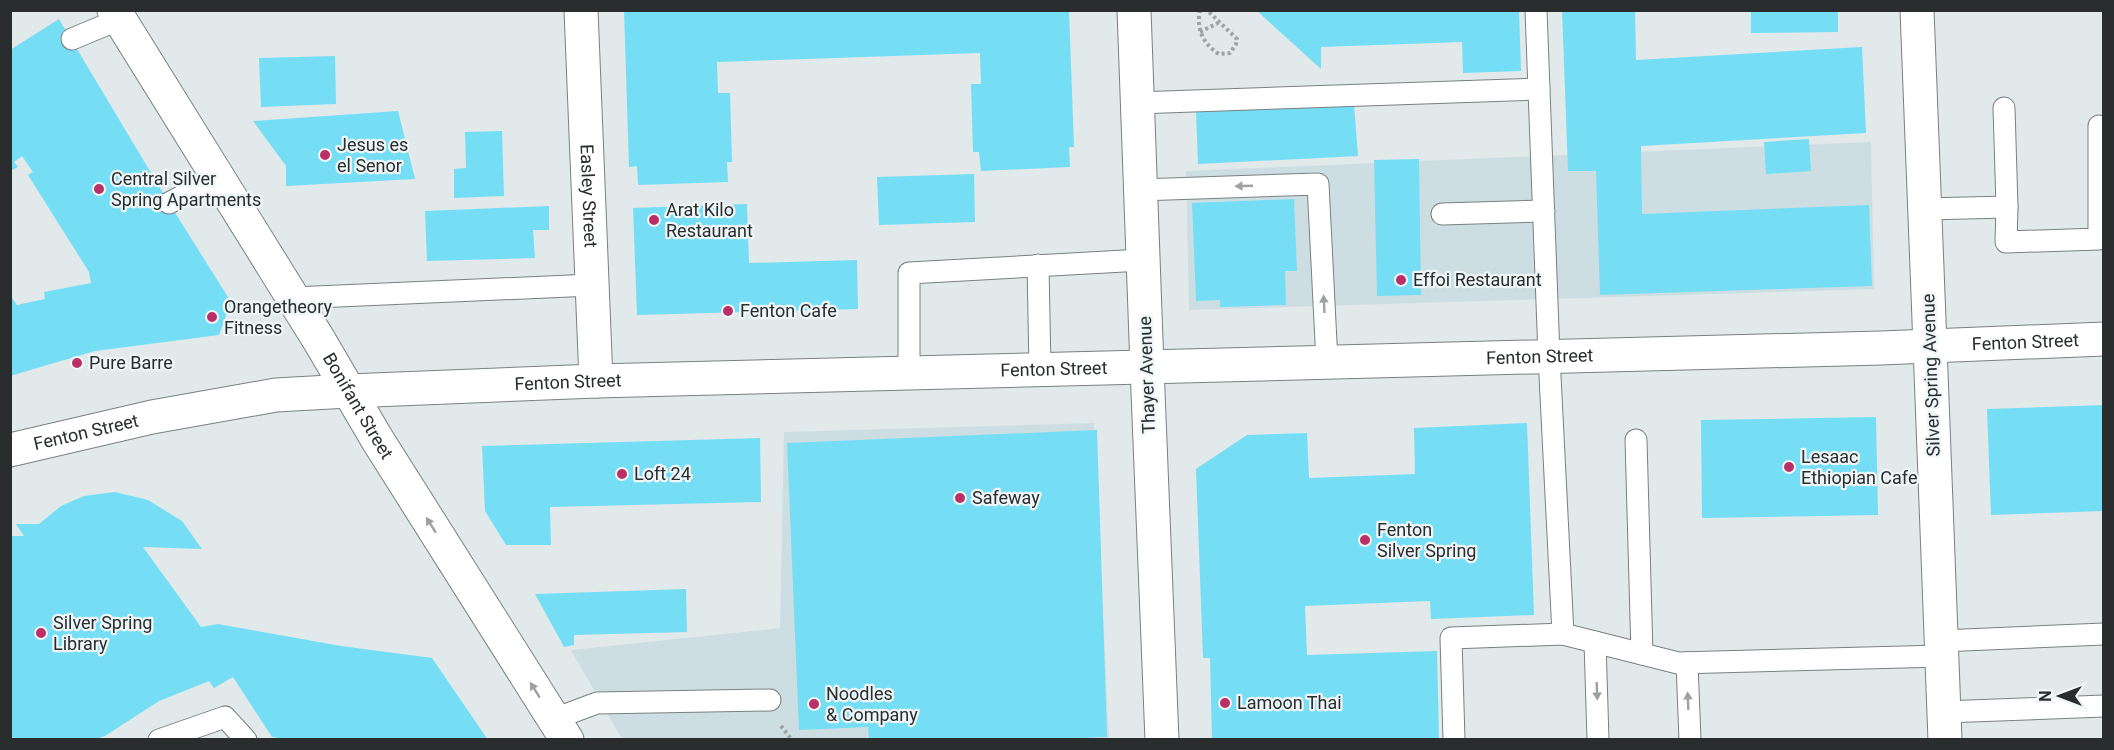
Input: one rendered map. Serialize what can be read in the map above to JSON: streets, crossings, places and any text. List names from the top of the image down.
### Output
{
  "streets": {
    "street": [
      "Easley Street",
      "Fenton Street",
      "Thayer Avenue",
      "Silver Spring Avenue",
      "Bonifant Street"
    ]
  },
  "crossings": [
    ["Easley Street", "Fenton Street"],
    ["Fenton Street", "Thayer Avenue"],
    ["Fenton Street", "Silver Spring Avenue"],
    ["Fenton Street", "Bonifant Street"]
  ],
  "one_way": ["Bonifant Street"],
  "places": [
    "Jesus es el Senor",
    "Central Silver Spring Apartments",
    "Arat Kilo Restaurant",
    "Effoi Restaurant",
    "Fenton Cafe",
    "Orangetheory Fitness",
    "Pure Barre",
    "Lesaac Ethiopian Cafe",
    "Loft 24",
    "Safeway",
    "Fenton Silver Spring",
    "Silver Spring Library",
    "Lamoon Thai",
    "Noodles & Company"
  ],
  "north": "left"
}
